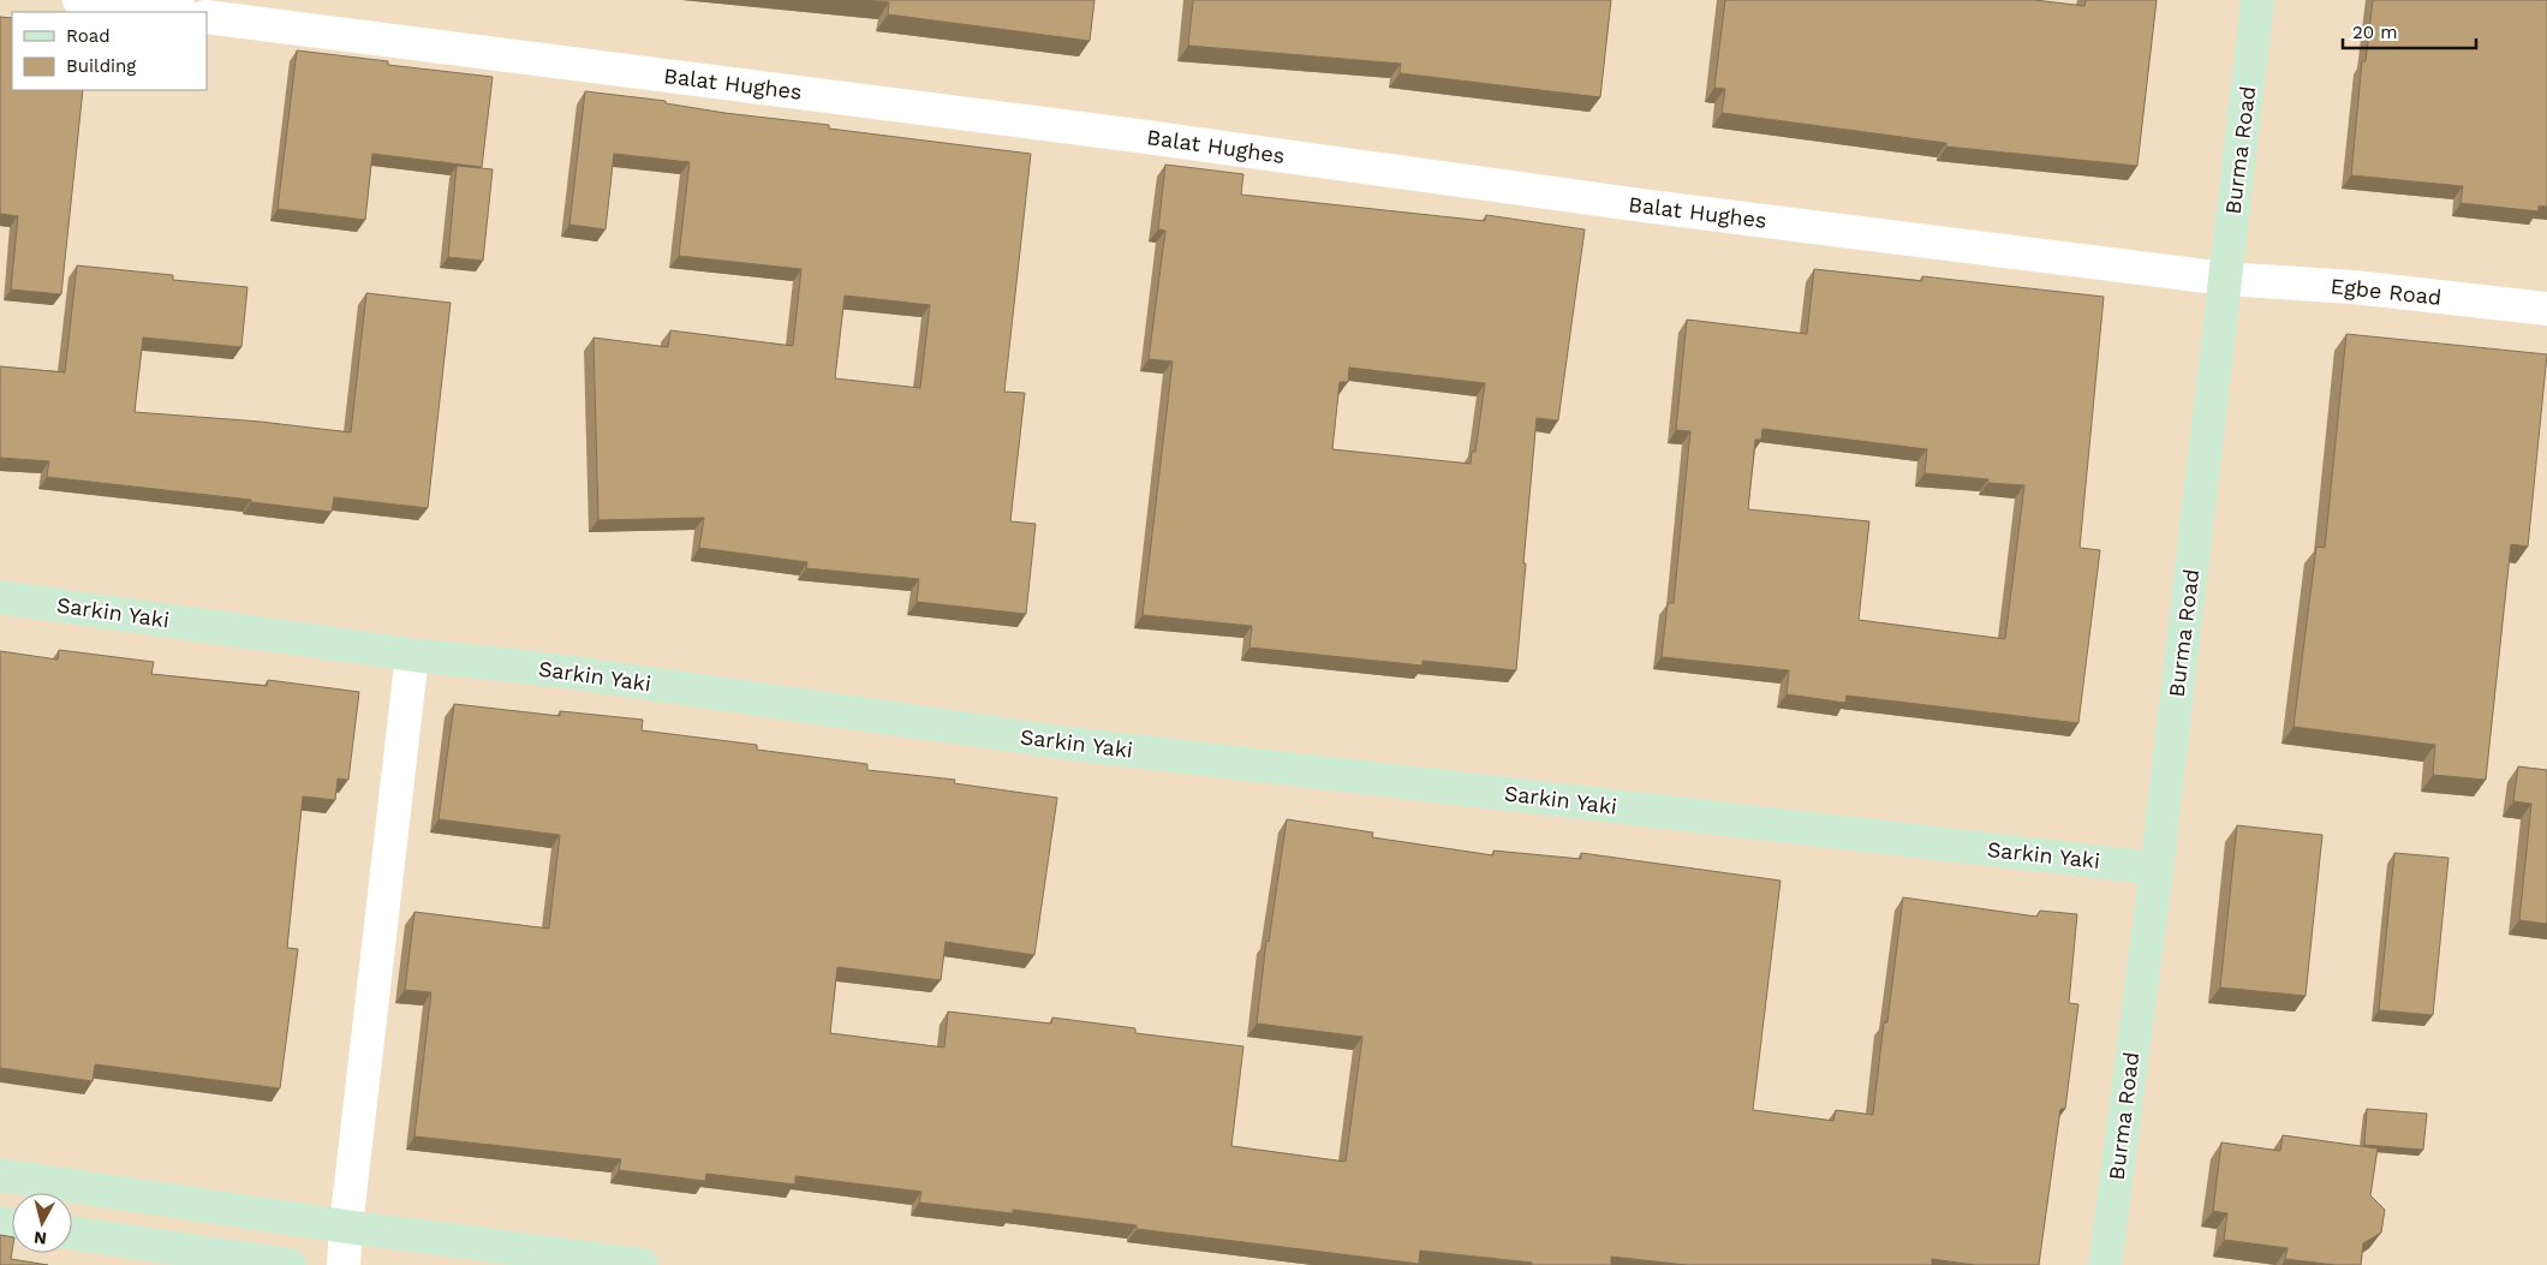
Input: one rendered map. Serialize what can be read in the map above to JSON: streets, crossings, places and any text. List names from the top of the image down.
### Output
{
  "streets": {
    "street": [
      "Balat Hughes",
      "Burma Road",
      "Egbe Road",
      "Sarkin Yaki"
    ]
  },
  "crossings": [
    ["Balat Hughes", "Burma Road"],
    ["Balat Hughes", "Egbe Road"],
    ["Burma Road", "Egbe Road"],
    ["Burma Road", "Sarkin Yaki"]
  ],
  "legend": ["Road", "Building"],
  "scale_bar": "20 m",
  "north": "bottom"
}
